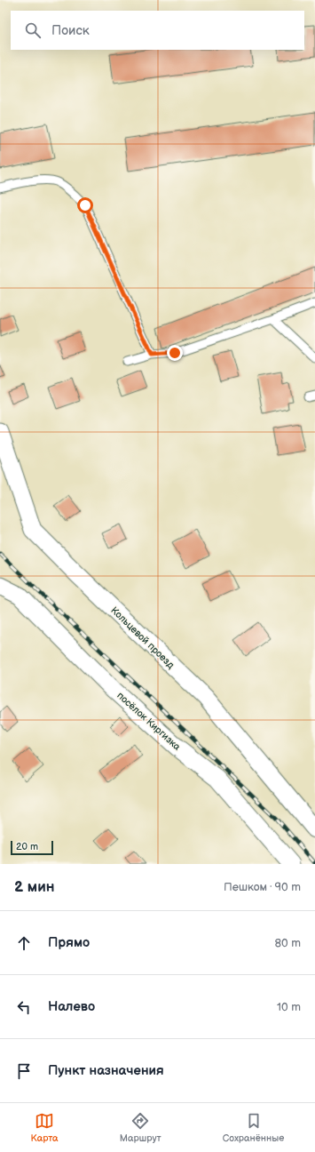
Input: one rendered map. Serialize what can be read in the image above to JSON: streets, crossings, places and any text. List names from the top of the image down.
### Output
{
  "streets": {
    "street": ["Кольцевой проезд", "посёлок Киргизка"]
  },
  "scale_bar": "20 m",
  "page": {
    "search": "Поиск",
    "scale": "20 m",
    "heading": ["2 мин", "Пешком · 90 m"],
    "list": [
      ["Прямо", "80 m"],
      ["Налево", "10 m"],
      "Пункт назначения"
    ],
    "nav": ["Карта", "Маршрут", "Сохранённые"]
  }
}
